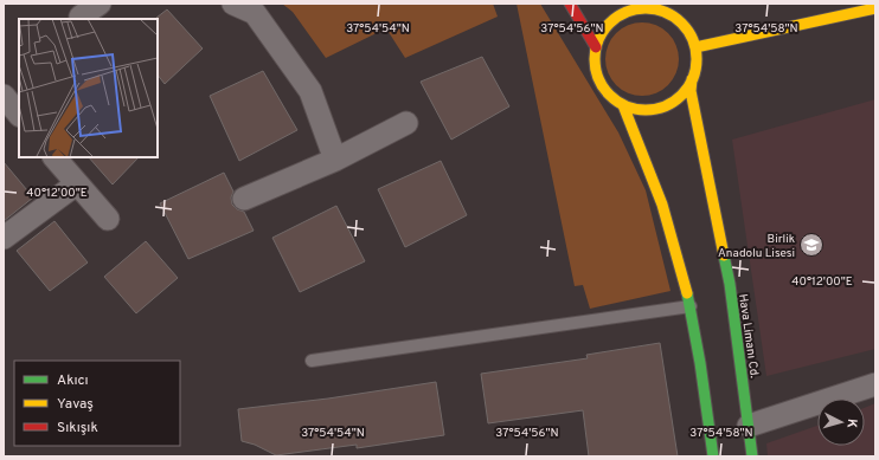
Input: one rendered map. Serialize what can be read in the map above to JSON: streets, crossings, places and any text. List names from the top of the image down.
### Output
{
  "streets": {
    "main road": ["Hava Limanı Cd."]
  },
  "places": {
    "school or university": ["Birlik Anadolu Lisesi"]
  },
  "legend": ["Akıcı", "Yavaş", "Sıkışık"],
  "north": "right",
  "coordinates": [
    "37°54'54\"N",
    "37°54'56\"N",
    "37°54'58\"N",
    "40°12'00\"E"
  ]
}
